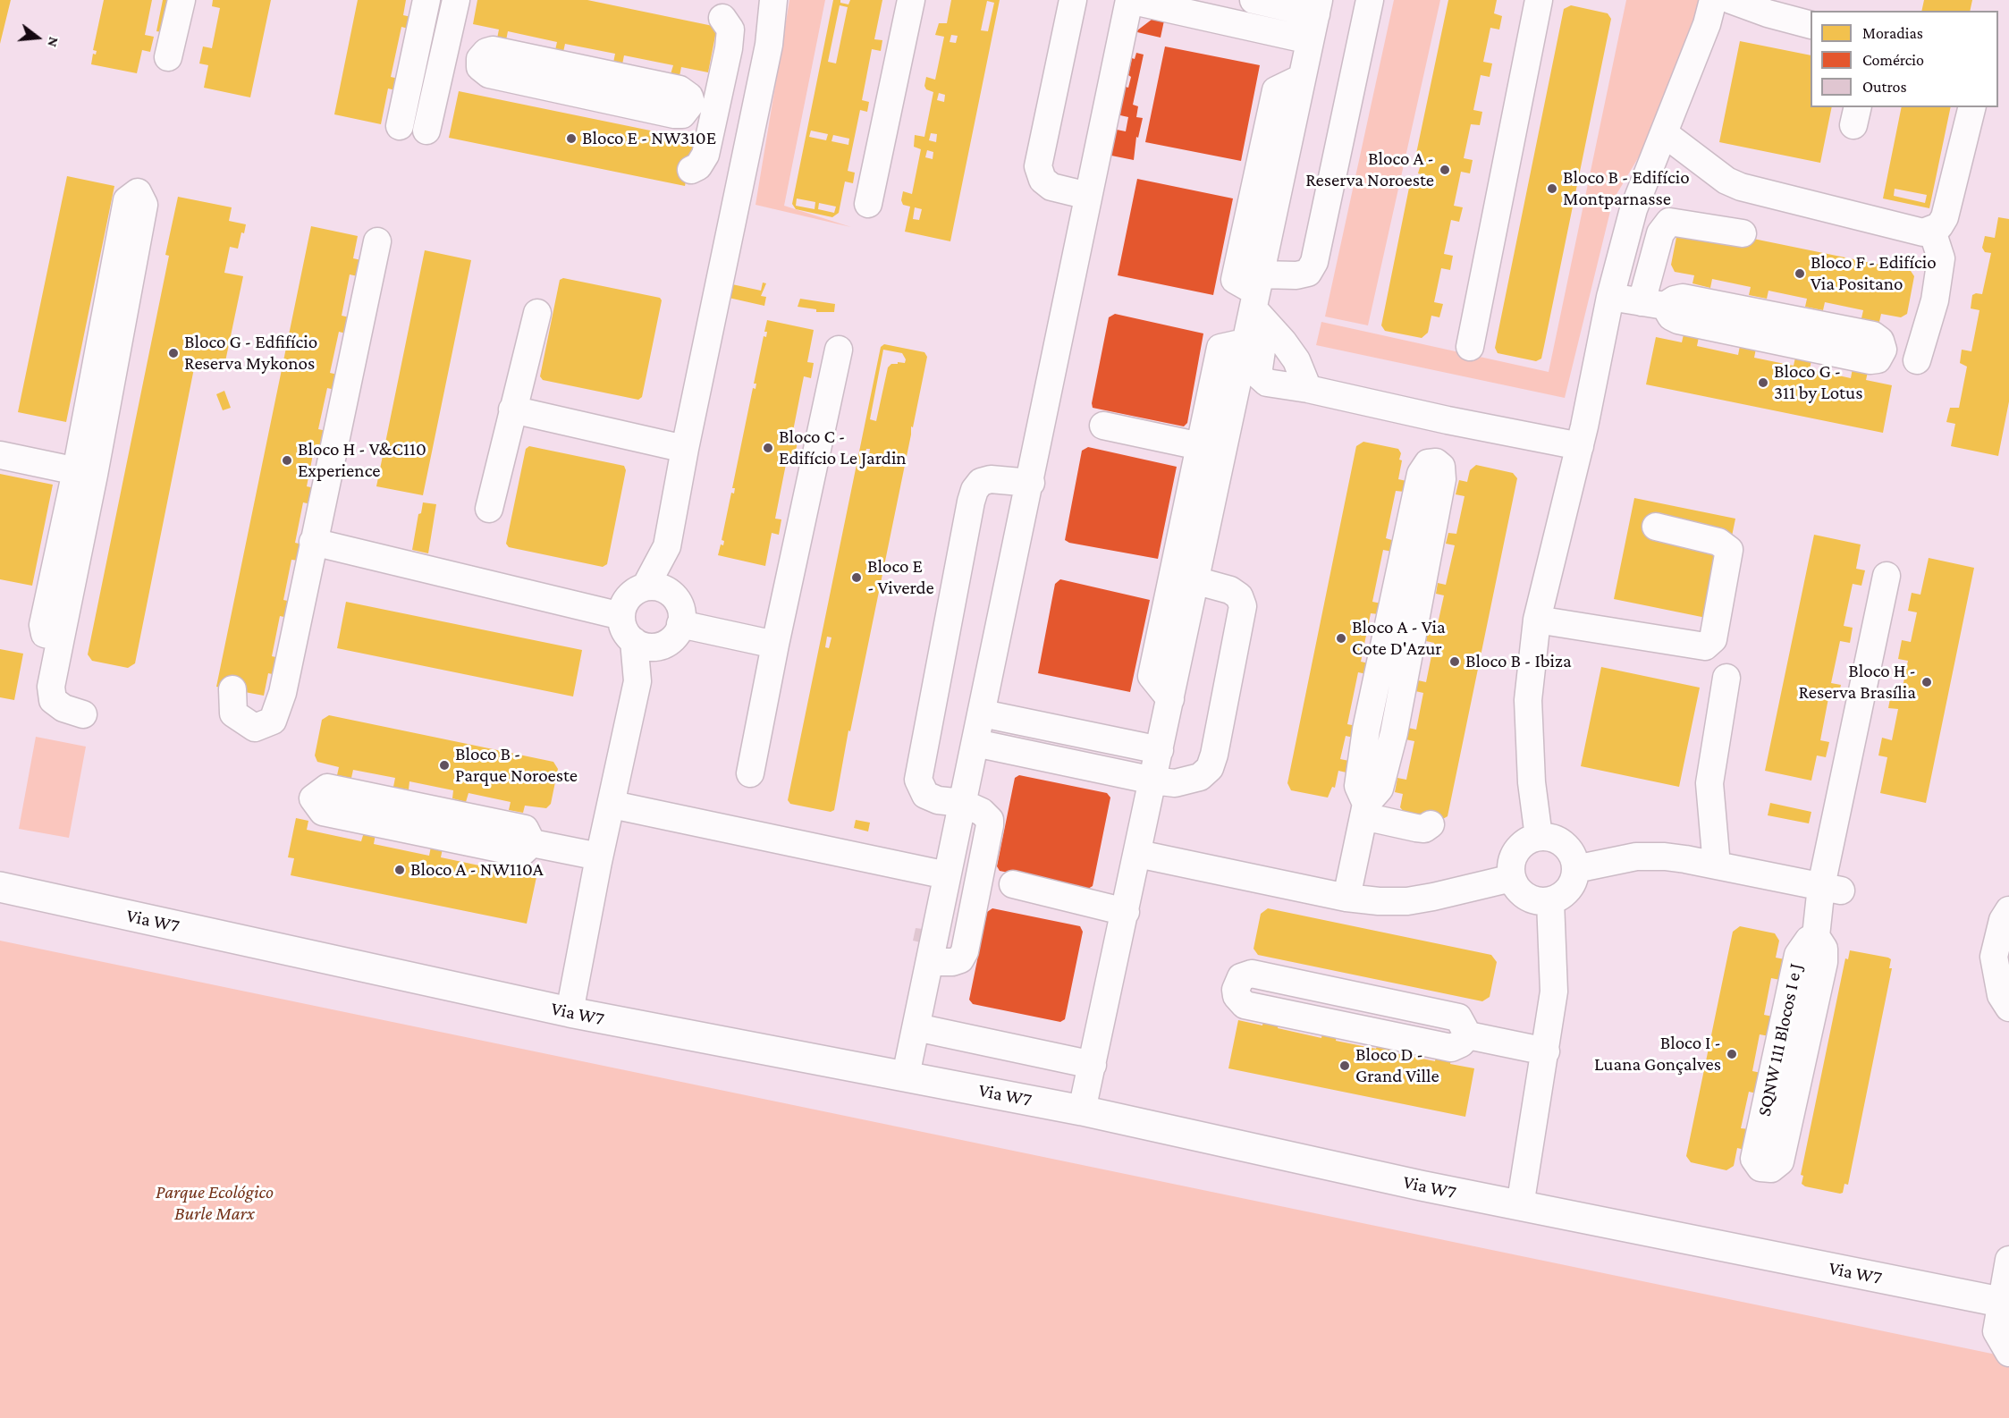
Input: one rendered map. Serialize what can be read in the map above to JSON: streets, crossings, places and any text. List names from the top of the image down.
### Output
{
  "streets": {
    "main road": ["Via W7"],
    "street": ["SQNW 111 Blocos I e J"]
  },
  "parks": ["Parque Ecológico Burle Marx"],
  "places": [
    "Bloco E - NW310E",
    "Bloco A - Reserva Noroeste",
    "Bloco B - Edifício Montparnasse",
    "Bloco F - Edifício Via Positano",
    "Bloco G - Edfifício Reserva Mykonos",
    "Bloco G - 311 by Lotus",
    "Bloco C - Edifício Le Jardin",
    "Bloco H - V&C110 Experience",
    "Bloco E - Viverde",
    "Bloco A - Via Cote D'Azur",
    "Bloco B - Ibiza",
    "Bloco H - Reserva Brasília",
    "Bloco B - Parque Noroeste",
    "Bloco A - NW110A",
    "Bloco I - Luana Gonçalves",
    "Bloco D - Grand Ville"
  ],
  "legend": ["Moradias", "Comércio", "Outros"],
  "north": "right"
}
